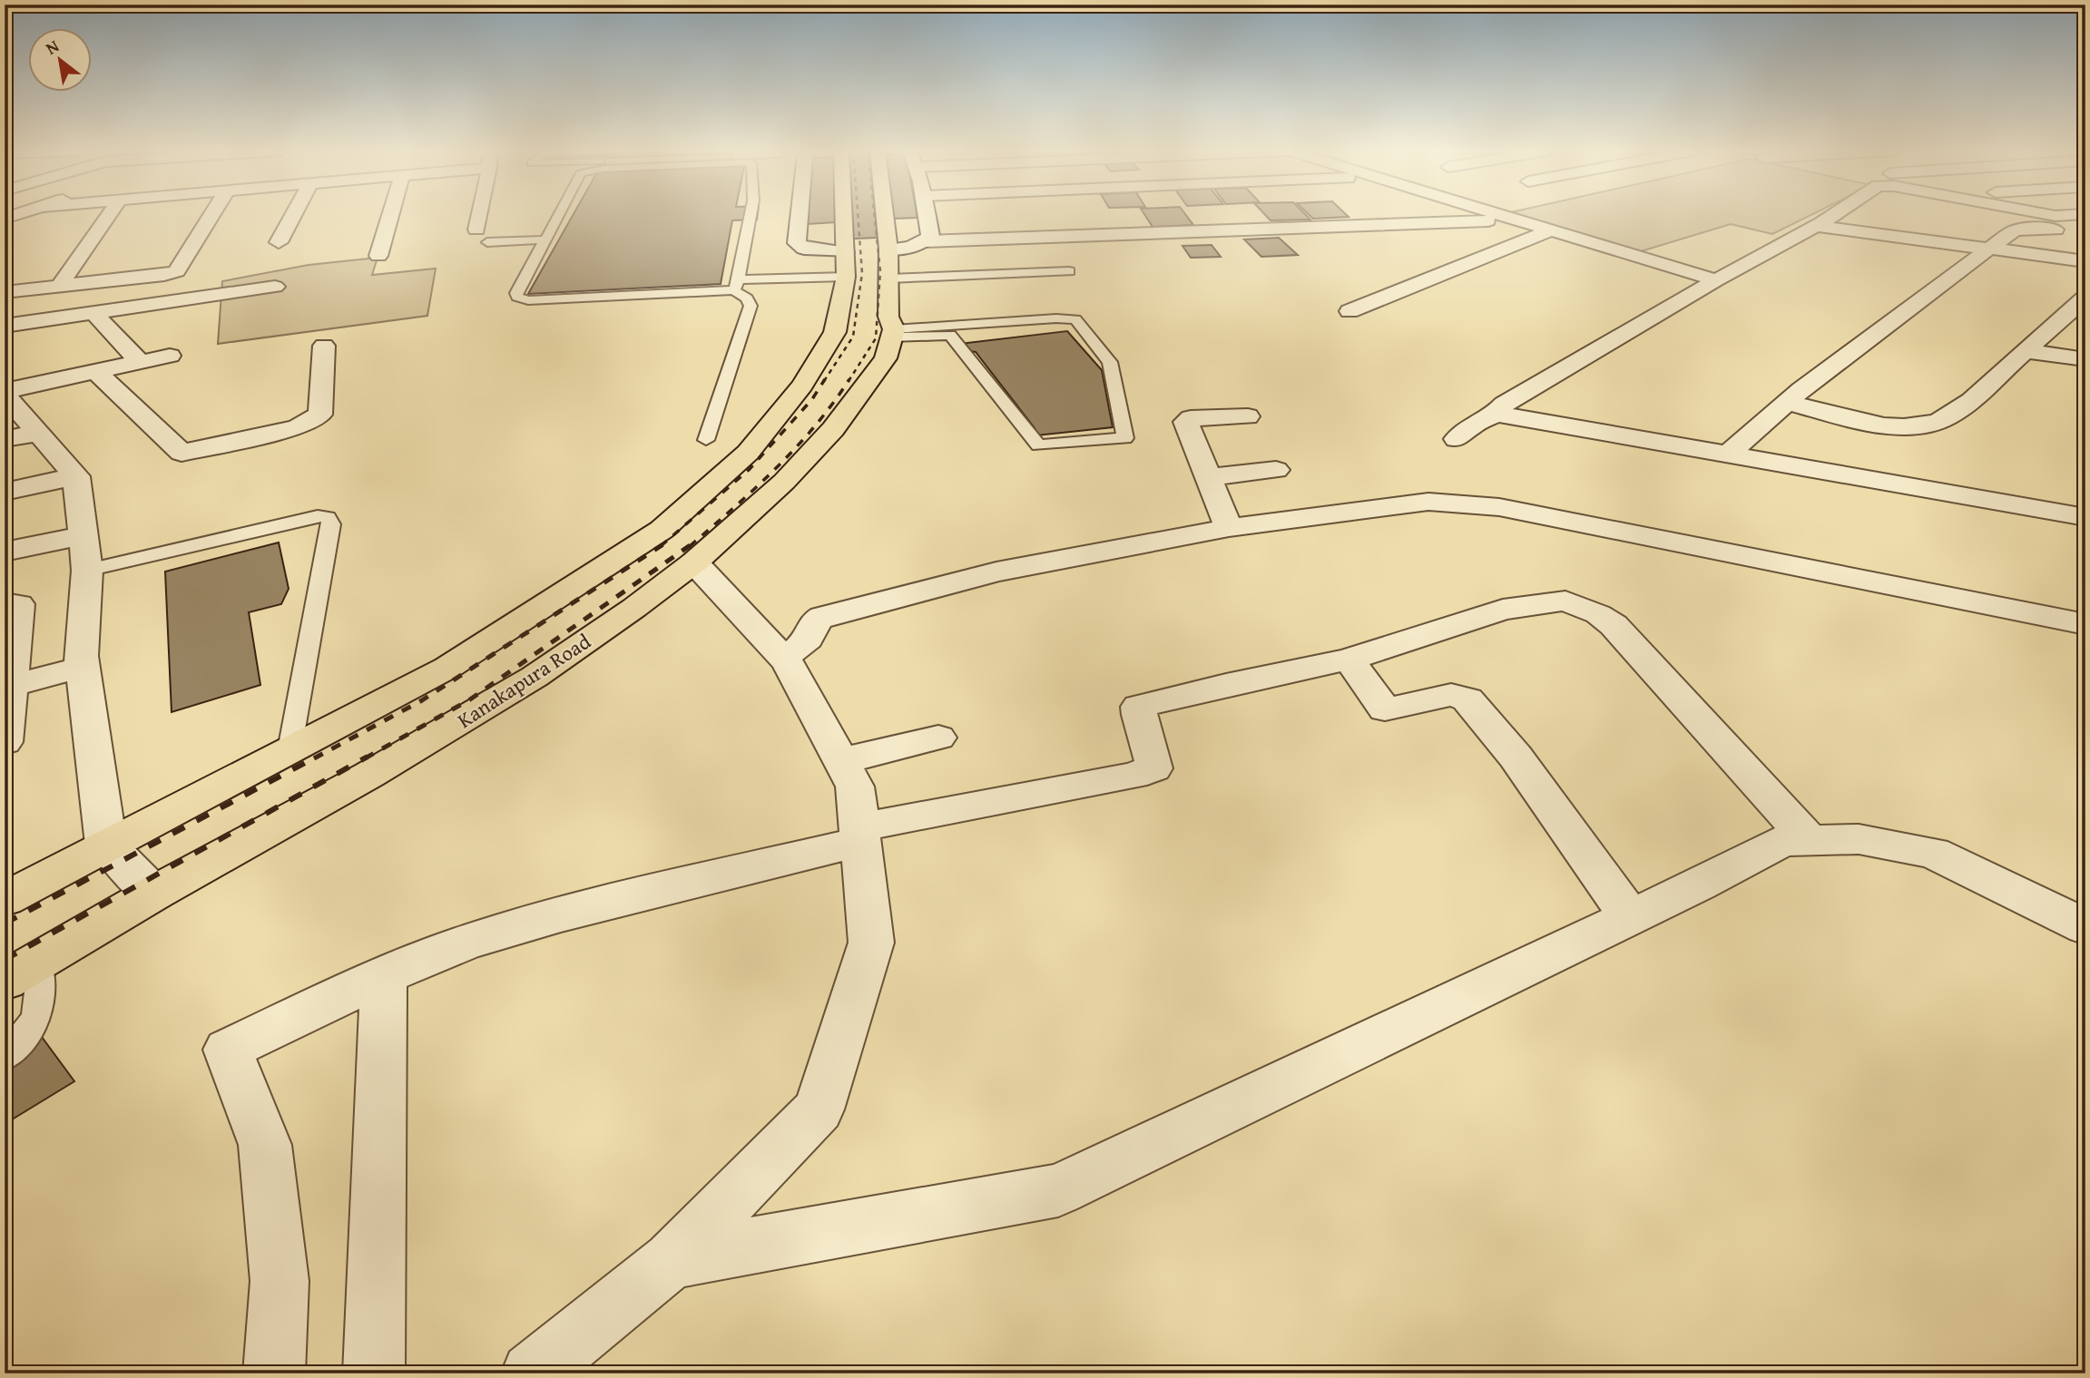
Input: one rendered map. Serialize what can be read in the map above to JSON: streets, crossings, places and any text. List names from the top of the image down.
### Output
{
  "streets": {
    "highway": ["Kanakapura Road"]
  },
  "north": "top left"
}
